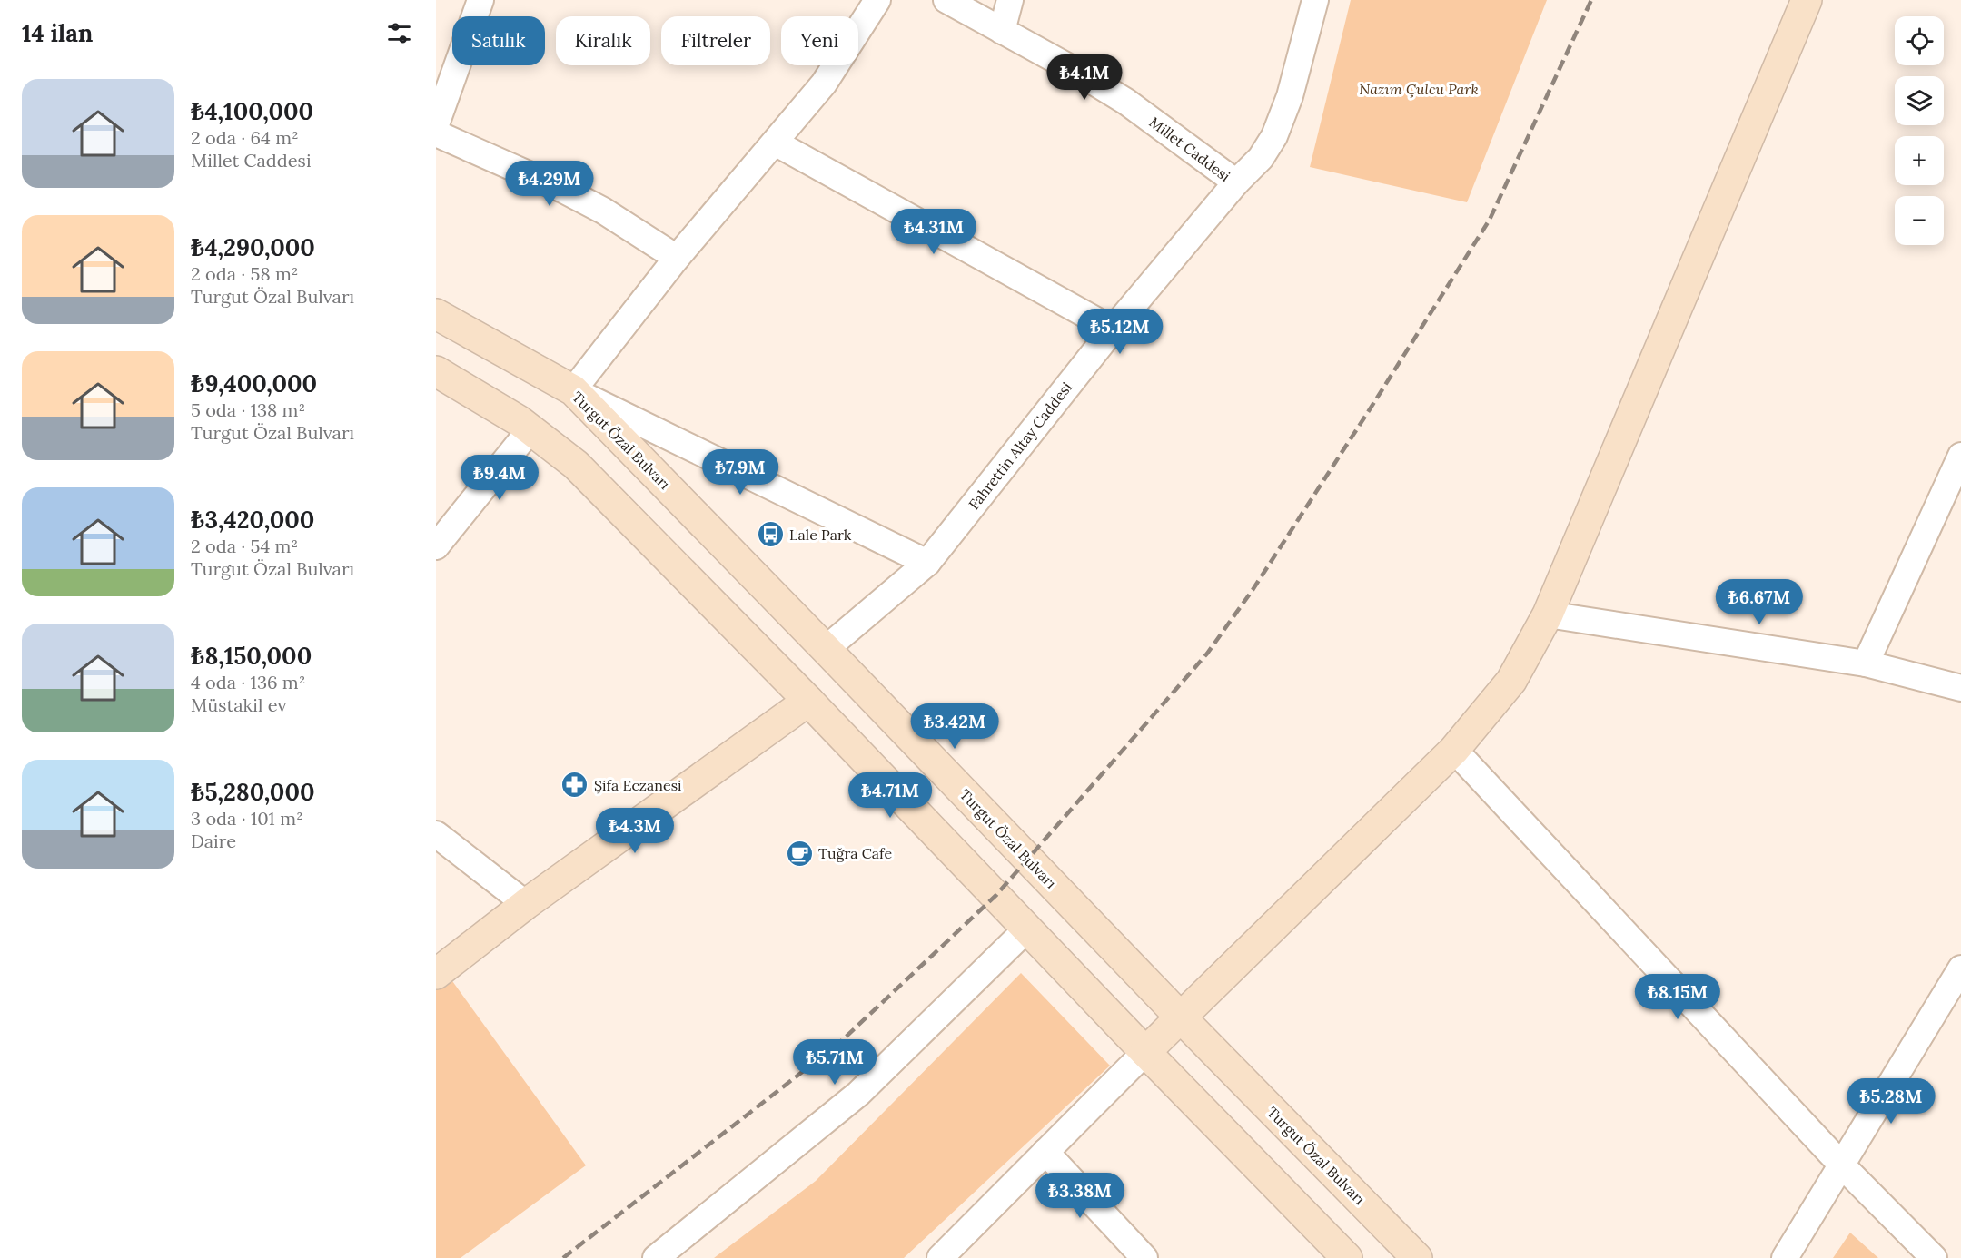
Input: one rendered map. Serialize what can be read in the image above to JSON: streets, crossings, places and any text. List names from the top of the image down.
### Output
{
  "streets": {
    "main road": ["Turgut Özal Bulvarı"],
    "street": ["Millet Caddesi", "Fahrettin Altay Caddesi"]
  },
  "crossings": [
    ["Millet Caddesi", "Fahrettin Altay Caddesi"],
    ["Turgut Özal Bulvarı", "Fahrettin Altay Caddesi"]
  ],
  "parks": ["Nazım Çulcu Park"],
  "places": {
    "bus stop": ["Lale Park"],
    "pharmacy": ["Şifa Eczanesi"],
    "cafe": ["Tuğra Cafe"]
  },
  "page": {
    "heading": "14 ilan",
    "map_buttons": ["+", "−"],
    "chip": [
      "Satılık",
      "Kiralık",
      "Filtreler",
      "Yeni"
    ],
    "price": [
      "₺4.1M",
      "₺4.29M",
      "₺4.31M",
      "₺5.12M",
      "₺7.9M",
      "₺9.4M",
      "₺6.67M",
      "₺3.42M",
      "₺4.71M",
      "₺4.3M",
      "₺8.15M",
      "₺5.71M",
      "₺5.28M",
      "₺3.38M"
    ],
    "list": [
      {
        "name": "₺4,100,000",
        "note": "2 oda · 64 m² · Millet Caddesi"
      },
      {
        "name": "₺4,290,000",
        "note": "2 oda · 58 m² · Turgut Özal Bulvarı"
      },
      {
        "name": "₺9,400,000",
        "note": "5 oda · 138 m² · Turgut Özal Bulvarı"
      },
      {
        "name": "₺3,420,000",
        "note": "2 oda · 54 m² · Turgut Özal Bulvarı"
      },
      {
        "name": "₺8,150,000",
        "note": "4 oda · 136 m² · Müstakil ev"
      },
      {
        "name": "₺5,280,000",
        "note": "3 oda · 101 m² · Daire"
      }
    ]
  }
}
